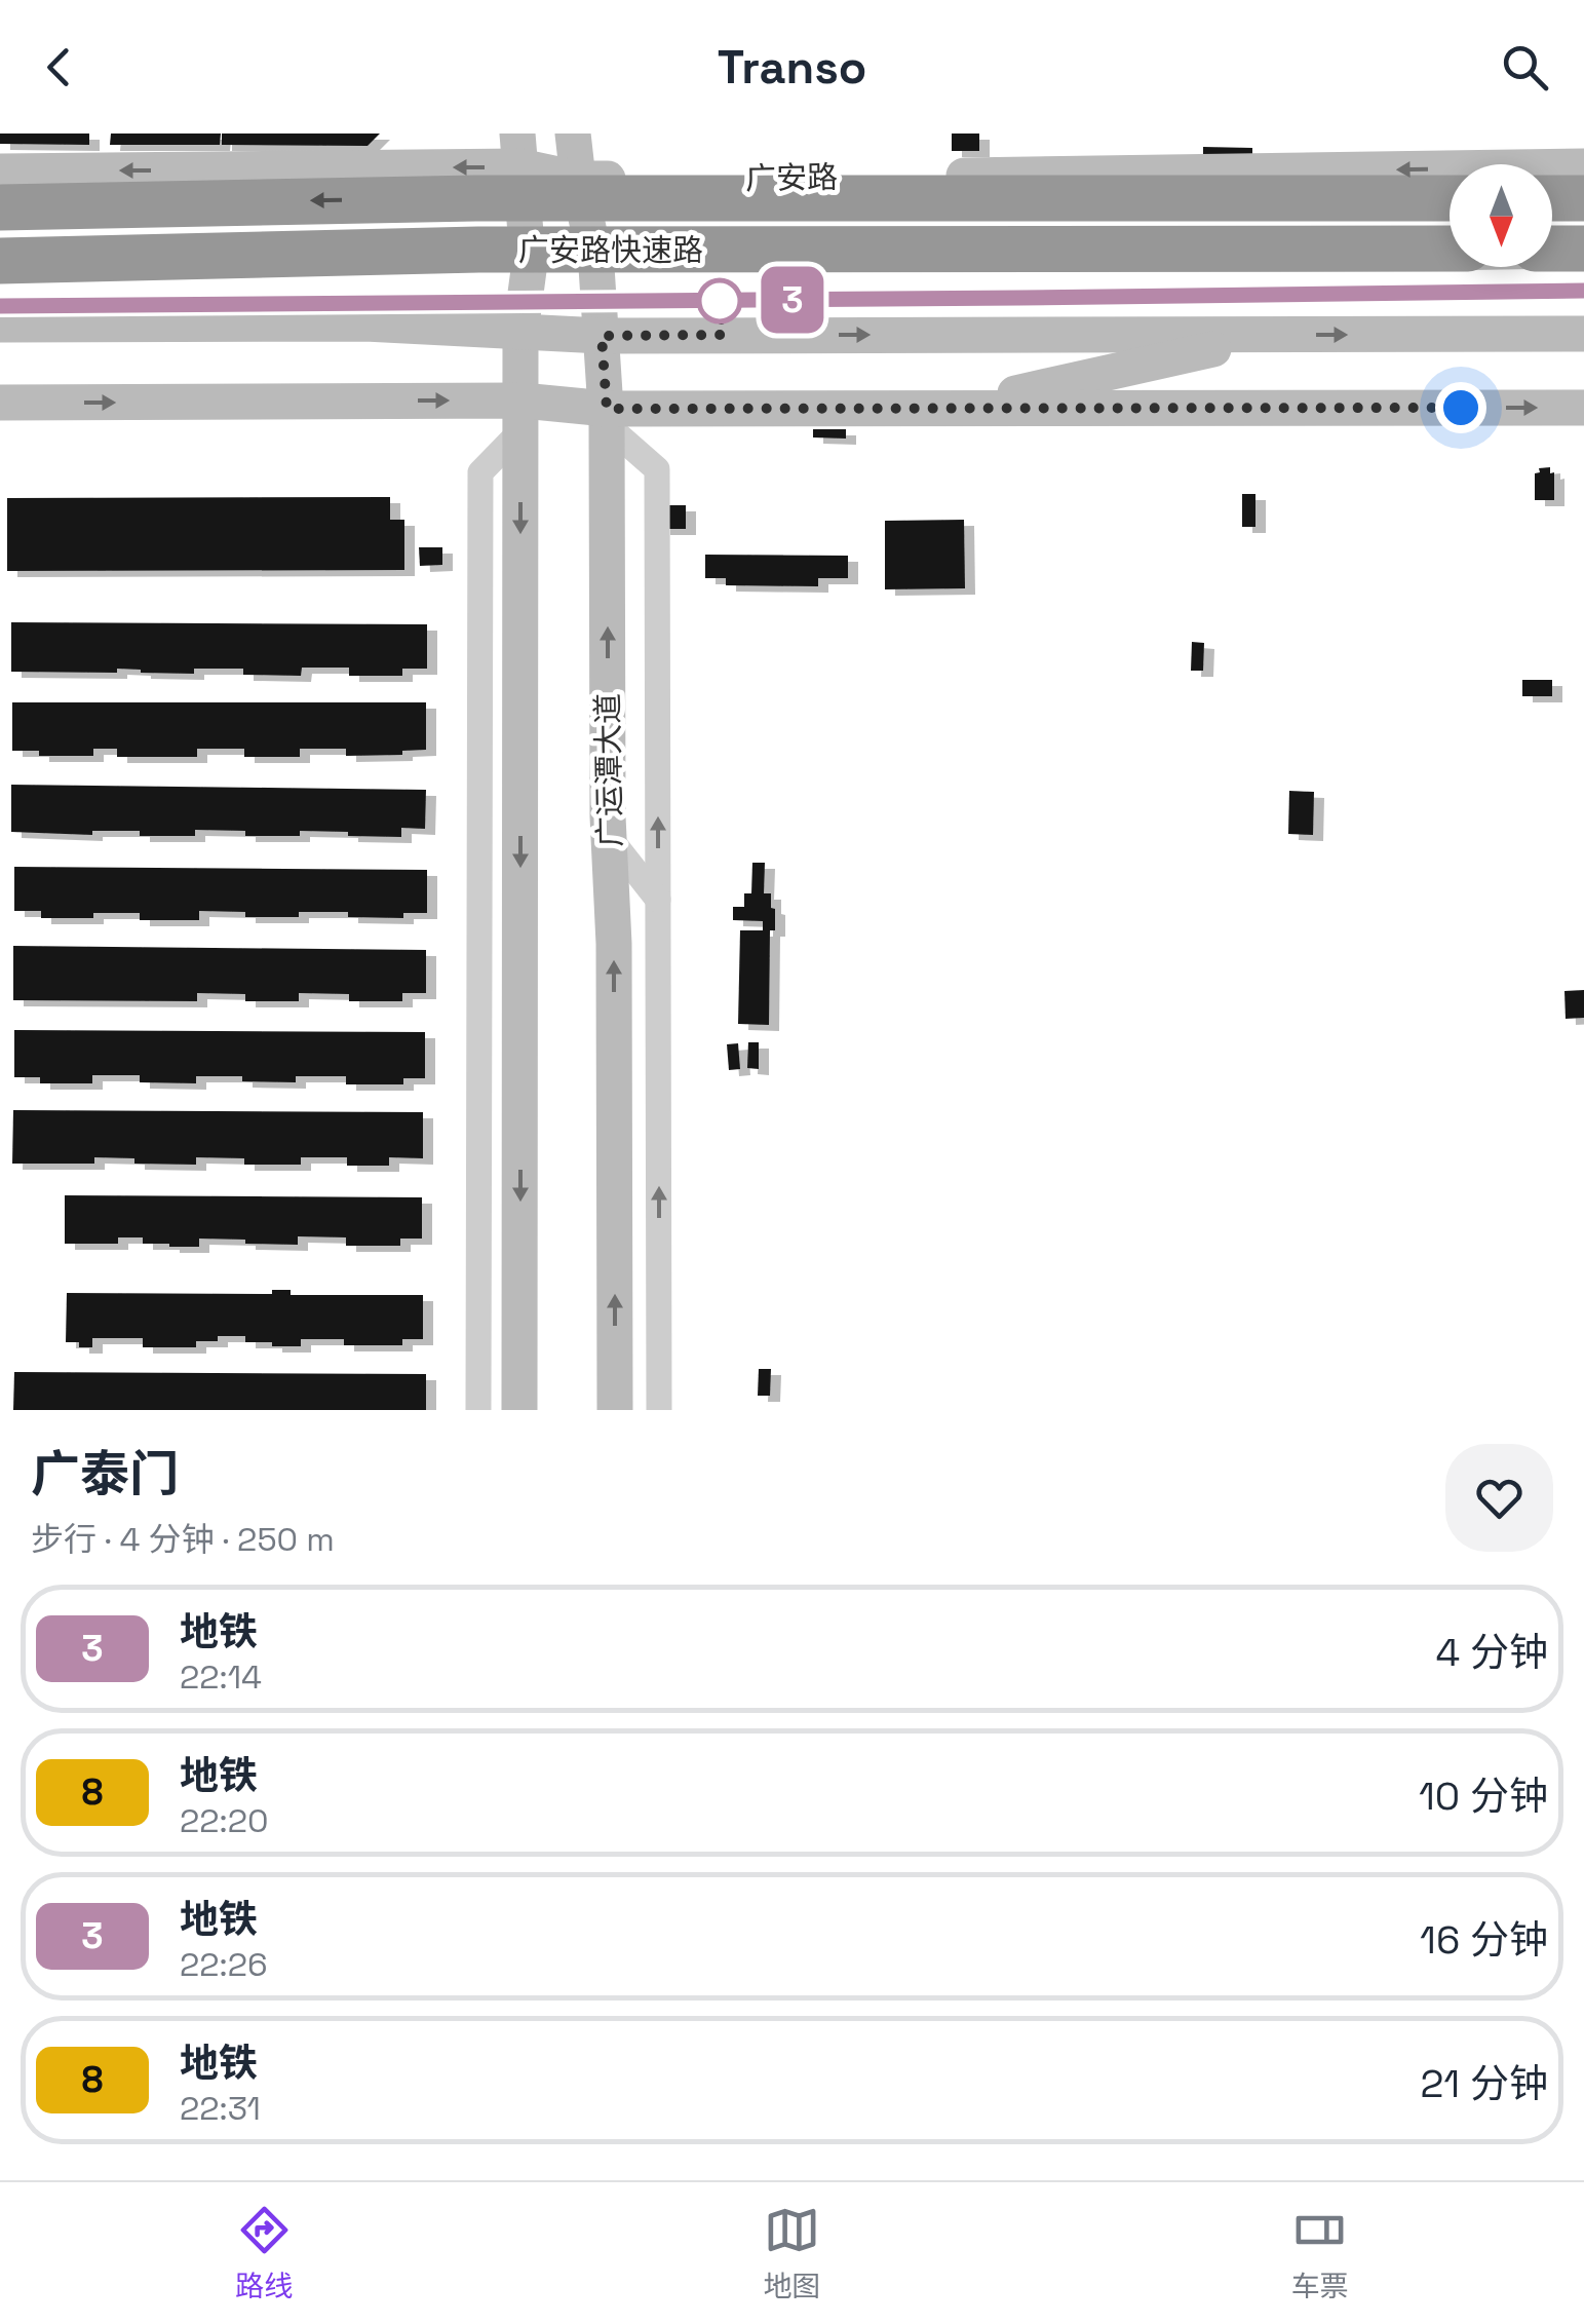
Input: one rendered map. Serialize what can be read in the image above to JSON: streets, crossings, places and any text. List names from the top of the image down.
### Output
{
  "streets": {
    "highway": ["广安路快速路"],
    "main road": ["广安路", "广运潭大道"]
  },
  "crossings": [
    ["广安路", "广运潭大道"]
  ],
  "lines": ["metro line 3"],
  "north": "bottom",
  "page": {
    "header": "Transo",
    "on_map": "3",
    "heading": ["广泰门", "步行 · 4 分钟 · 250 m"],
    "list": [
      {
        "mark": "3",
        "name": "地铁",
        "note": "22:14",
        "value": "4 分钟"
      },
      {
        "mark": "8",
        "name": "地铁",
        "note": "22:20",
        "value": "10 分钟"
      },
      {
        "mark": "3",
        "name": "地铁",
        "note": "22:26",
        "value": "16 分钟"
      },
      {
        "mark": "8",
        "name": "地铁",
        "note": "22:31",
        "value": "21 分钟"
      }
    ],
    "tabs": ["路线", "地图", "车票"]
  }
}
